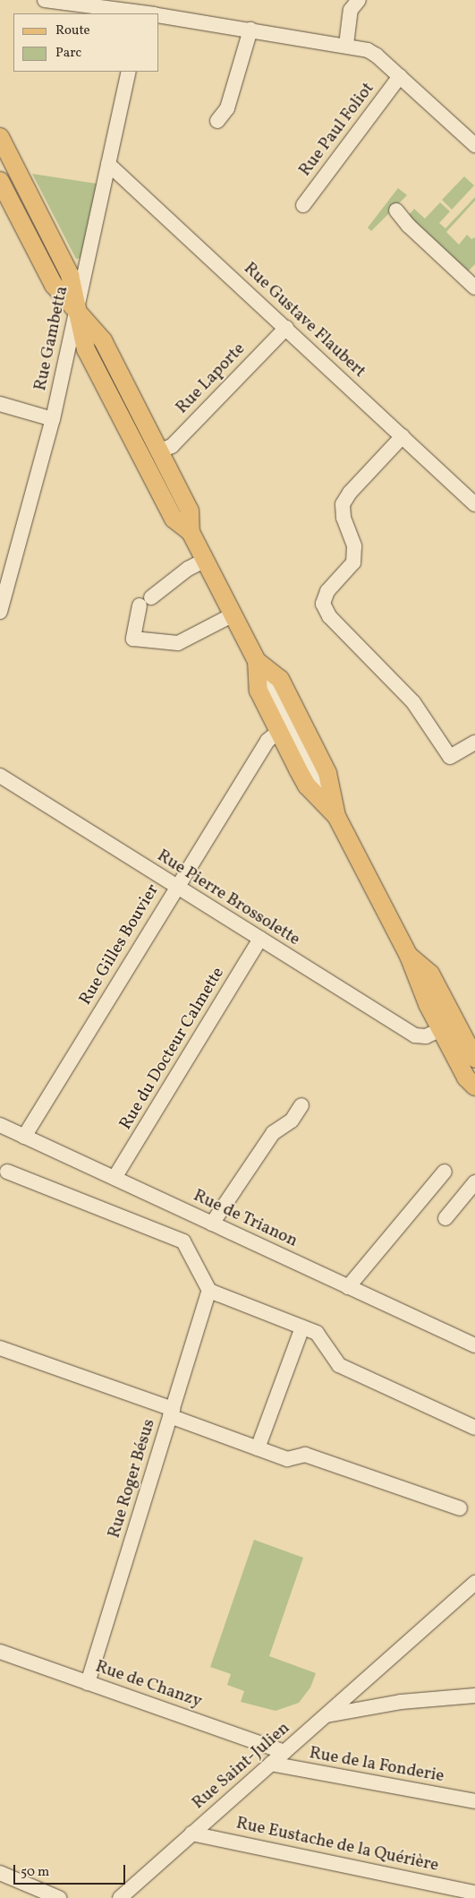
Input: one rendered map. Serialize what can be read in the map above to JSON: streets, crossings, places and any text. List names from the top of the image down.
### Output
{
  "streets": {
    "street": [
      "Rue Paul Foliot",
      "Rue Gustave Flaubert",
      "Rue Gambetta",
      "Rue Laporte",
      "Rue Pierre Brossolette",
      "Rue Gilles Bouvier",
      "Rue du Docteur Calmette",
      "Rue de Trianon",
      "Rue Roger Bésus",
      "Rue de Chanzy",
      "Rue de la Fonderie",
      "Rue Saint-Julien",
      "Rue Eustache de la Quérière"
    ]
  },
  "crossings": [
    ["Rue Gustave Flaubert", "Rue Gambetta"],
    ["Rue Gustave Flaubert", "Rue Laporte"],
    ["Rue Pierre Brossolette", "Rue Gilles Bouvier"],
    ["Rue Pierre Brossolette", "Rue du Docteur Calmette"],
    ["Rue Gilles Bouvier", "Rue de Trianon"],
    ["Rue du Docteur Calmette", "Rue de Trianon"],
    ["Rue Roger Bésus", "Rue de Chanzy"],
    ["Rue de Chanzy", "Rue Saint-Julien"],
    ["Rue de la Fonderie", "Rue Saint-Julien"],
    ["Rue Saint-Julien", "Rue Eustache de la Quérière"]
  ],
  "legend": ["Route", "Parc"],
  "scale_bar": "50 m"
}
